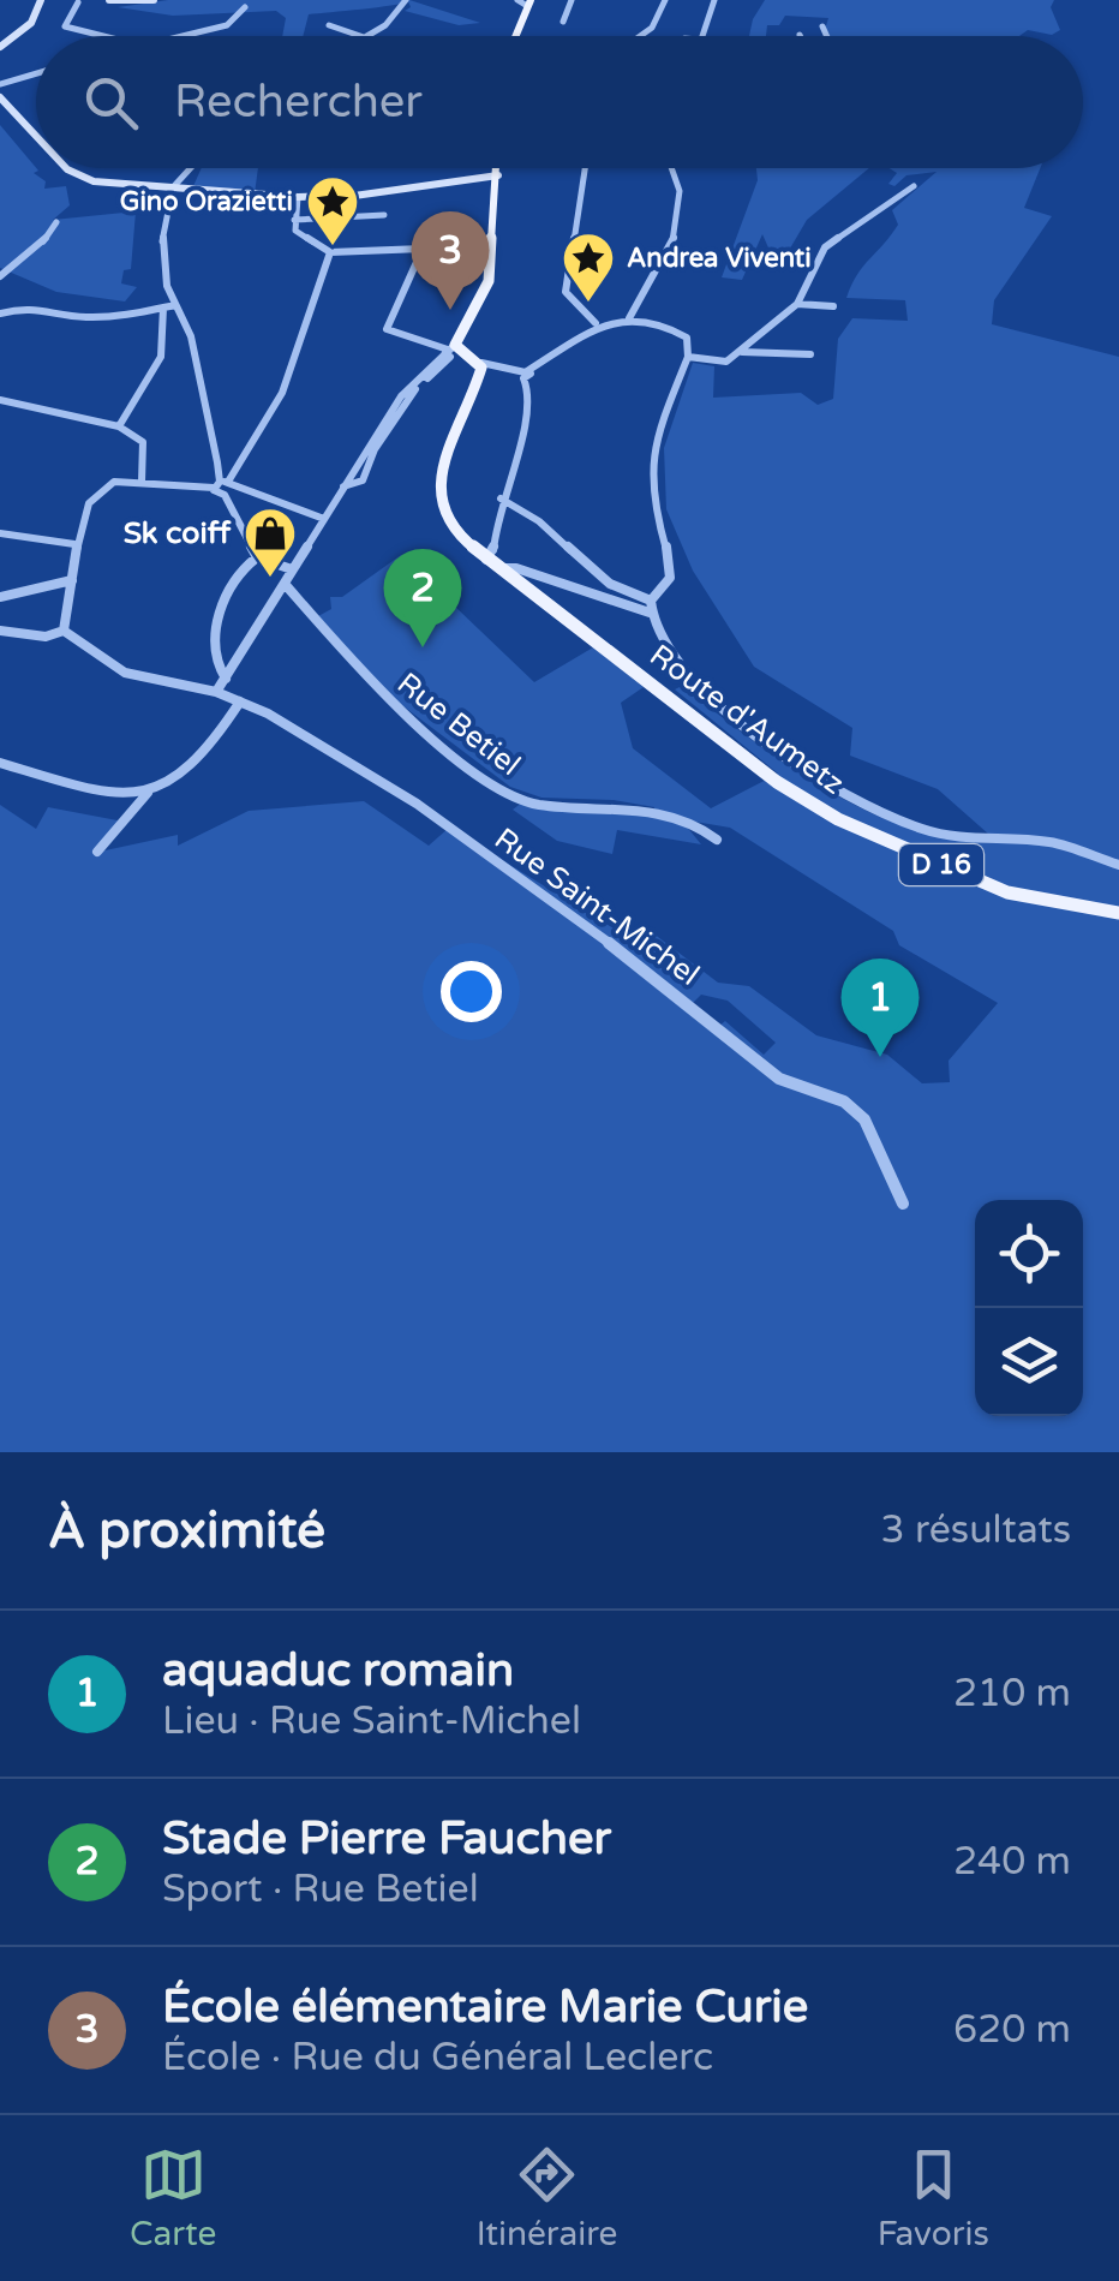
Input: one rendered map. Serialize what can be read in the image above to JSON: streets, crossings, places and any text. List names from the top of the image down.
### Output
{
  "streets": {
    "main road": ["Route d'Aumetz", "D 16"],
    "street": ["Rue Betiel", "Rue Saint-Michel"]
  },
  "crossings": [
    ["Route d'Aumetz", "D 16"]
  ],
  "places": {
    "place": ["Gino Orazietti", "Andrea Viventi"],
    "shop": ["Sk coiff"]
  },
  "page": {
    "search": "Rechercher",
    "pins": ["3", "2", "1"],
    "heading": ["À proximité", "3 résultats"],
    "list": [
      {
        "mark": "1",
        "name": "aquaduc romain",
        "note": "Lieu · Rue Saint-Michel",
        "value": "210 m"
      },
      {
        "mark": "2",
        "name": "Stade Pierre Faucher",
        "note": "Sport · Rue Betiel",
        "value": "240 m"
      },
      {
        "mark": "3",
        "name": "École élémentaire Marie Curie",
        "note": "École · Rue du Général Leclerc",
        "value": "620 m"
      }
    ],
    "nav": ["Carte", "Itinéraire", "Favoris"]
  }
}
